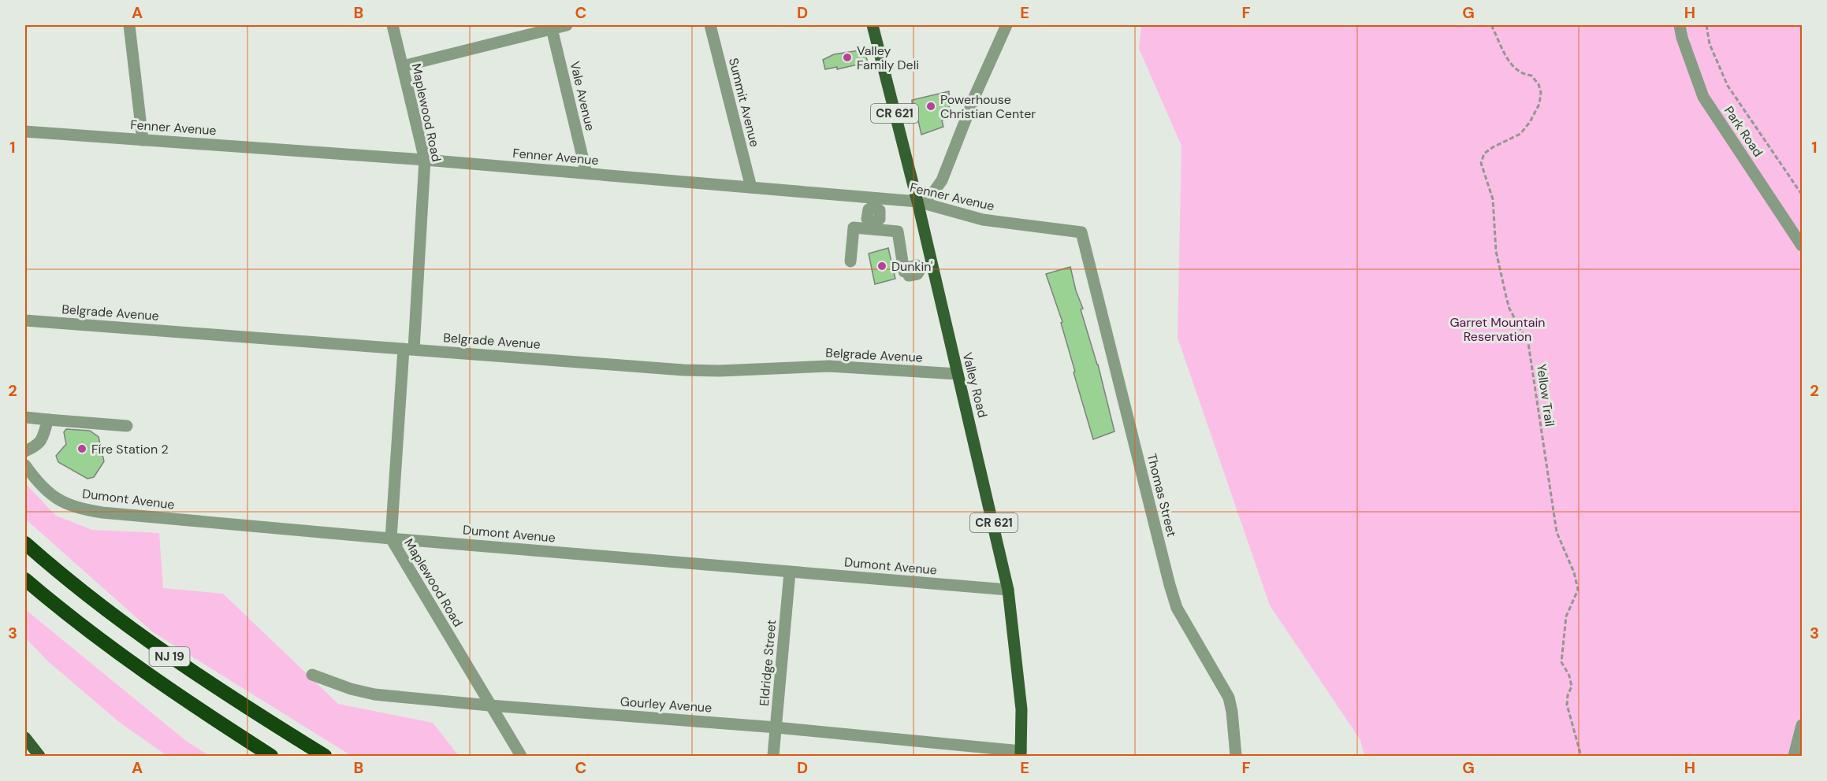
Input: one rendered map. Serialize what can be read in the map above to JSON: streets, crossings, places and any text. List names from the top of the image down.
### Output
{
  "streets": {
    "highway": ["NJ 19"],
    "main road": ["CR 621", "Valley Road"],
    "street": [
      "Vale Avenue",
      "Summit Avenue",
      "Maplewood Road",
      "Fenner Avenue",
      "Park Road",
      "Belgrade Avenue",
      "Thomas Street",
      "Dumont Avenue",
      "Eldridge Street",
      "Gourley Avenue"
    ],
    "path": ["Yellow Trail"]
  },
  "crossings": [
    ["Vale Avenue", "Fenner Avenue"],
    ["Summit Avenue", "Fenner Avenue"],
    ["Maplewood Road", "Fenner Avenue"],
    ["Maplewood Road", "Belgrade Avenue"],
    ["Maplewood Road", "Dumont Avenue"],
    ["Maplewood Road", "Gourley Avenue"],
    ["Fenner Avenue", "Valley Road"],
    ["Fenner Avenue", "Thomas Street"],
    ["Belgrade Avenue", "Valley Road"],
    ["Valley Road", "Dumont Avenue"],
    ["Valley Road", "Gourley Avenue"],
    ["Dumont Avenue", "Eldridge Street"],
    ["Eldridge Street", "Gourley Avenue"]
  ],
  "parks": ["Garret Mountain Reservation"],
  "places": [
    "Valley Family Deli",
    "Powerhouse Christian Center",
    "Dunkin'",
    "Fire Station 2"
  ],
  "grid": {
    "columns": [
      "A",
      "B",
      "C",
      "D",
      "E",
      "F",
      "G",
      "H"
    ],
    "rows": ["1", "2", "3"]
  }
}
